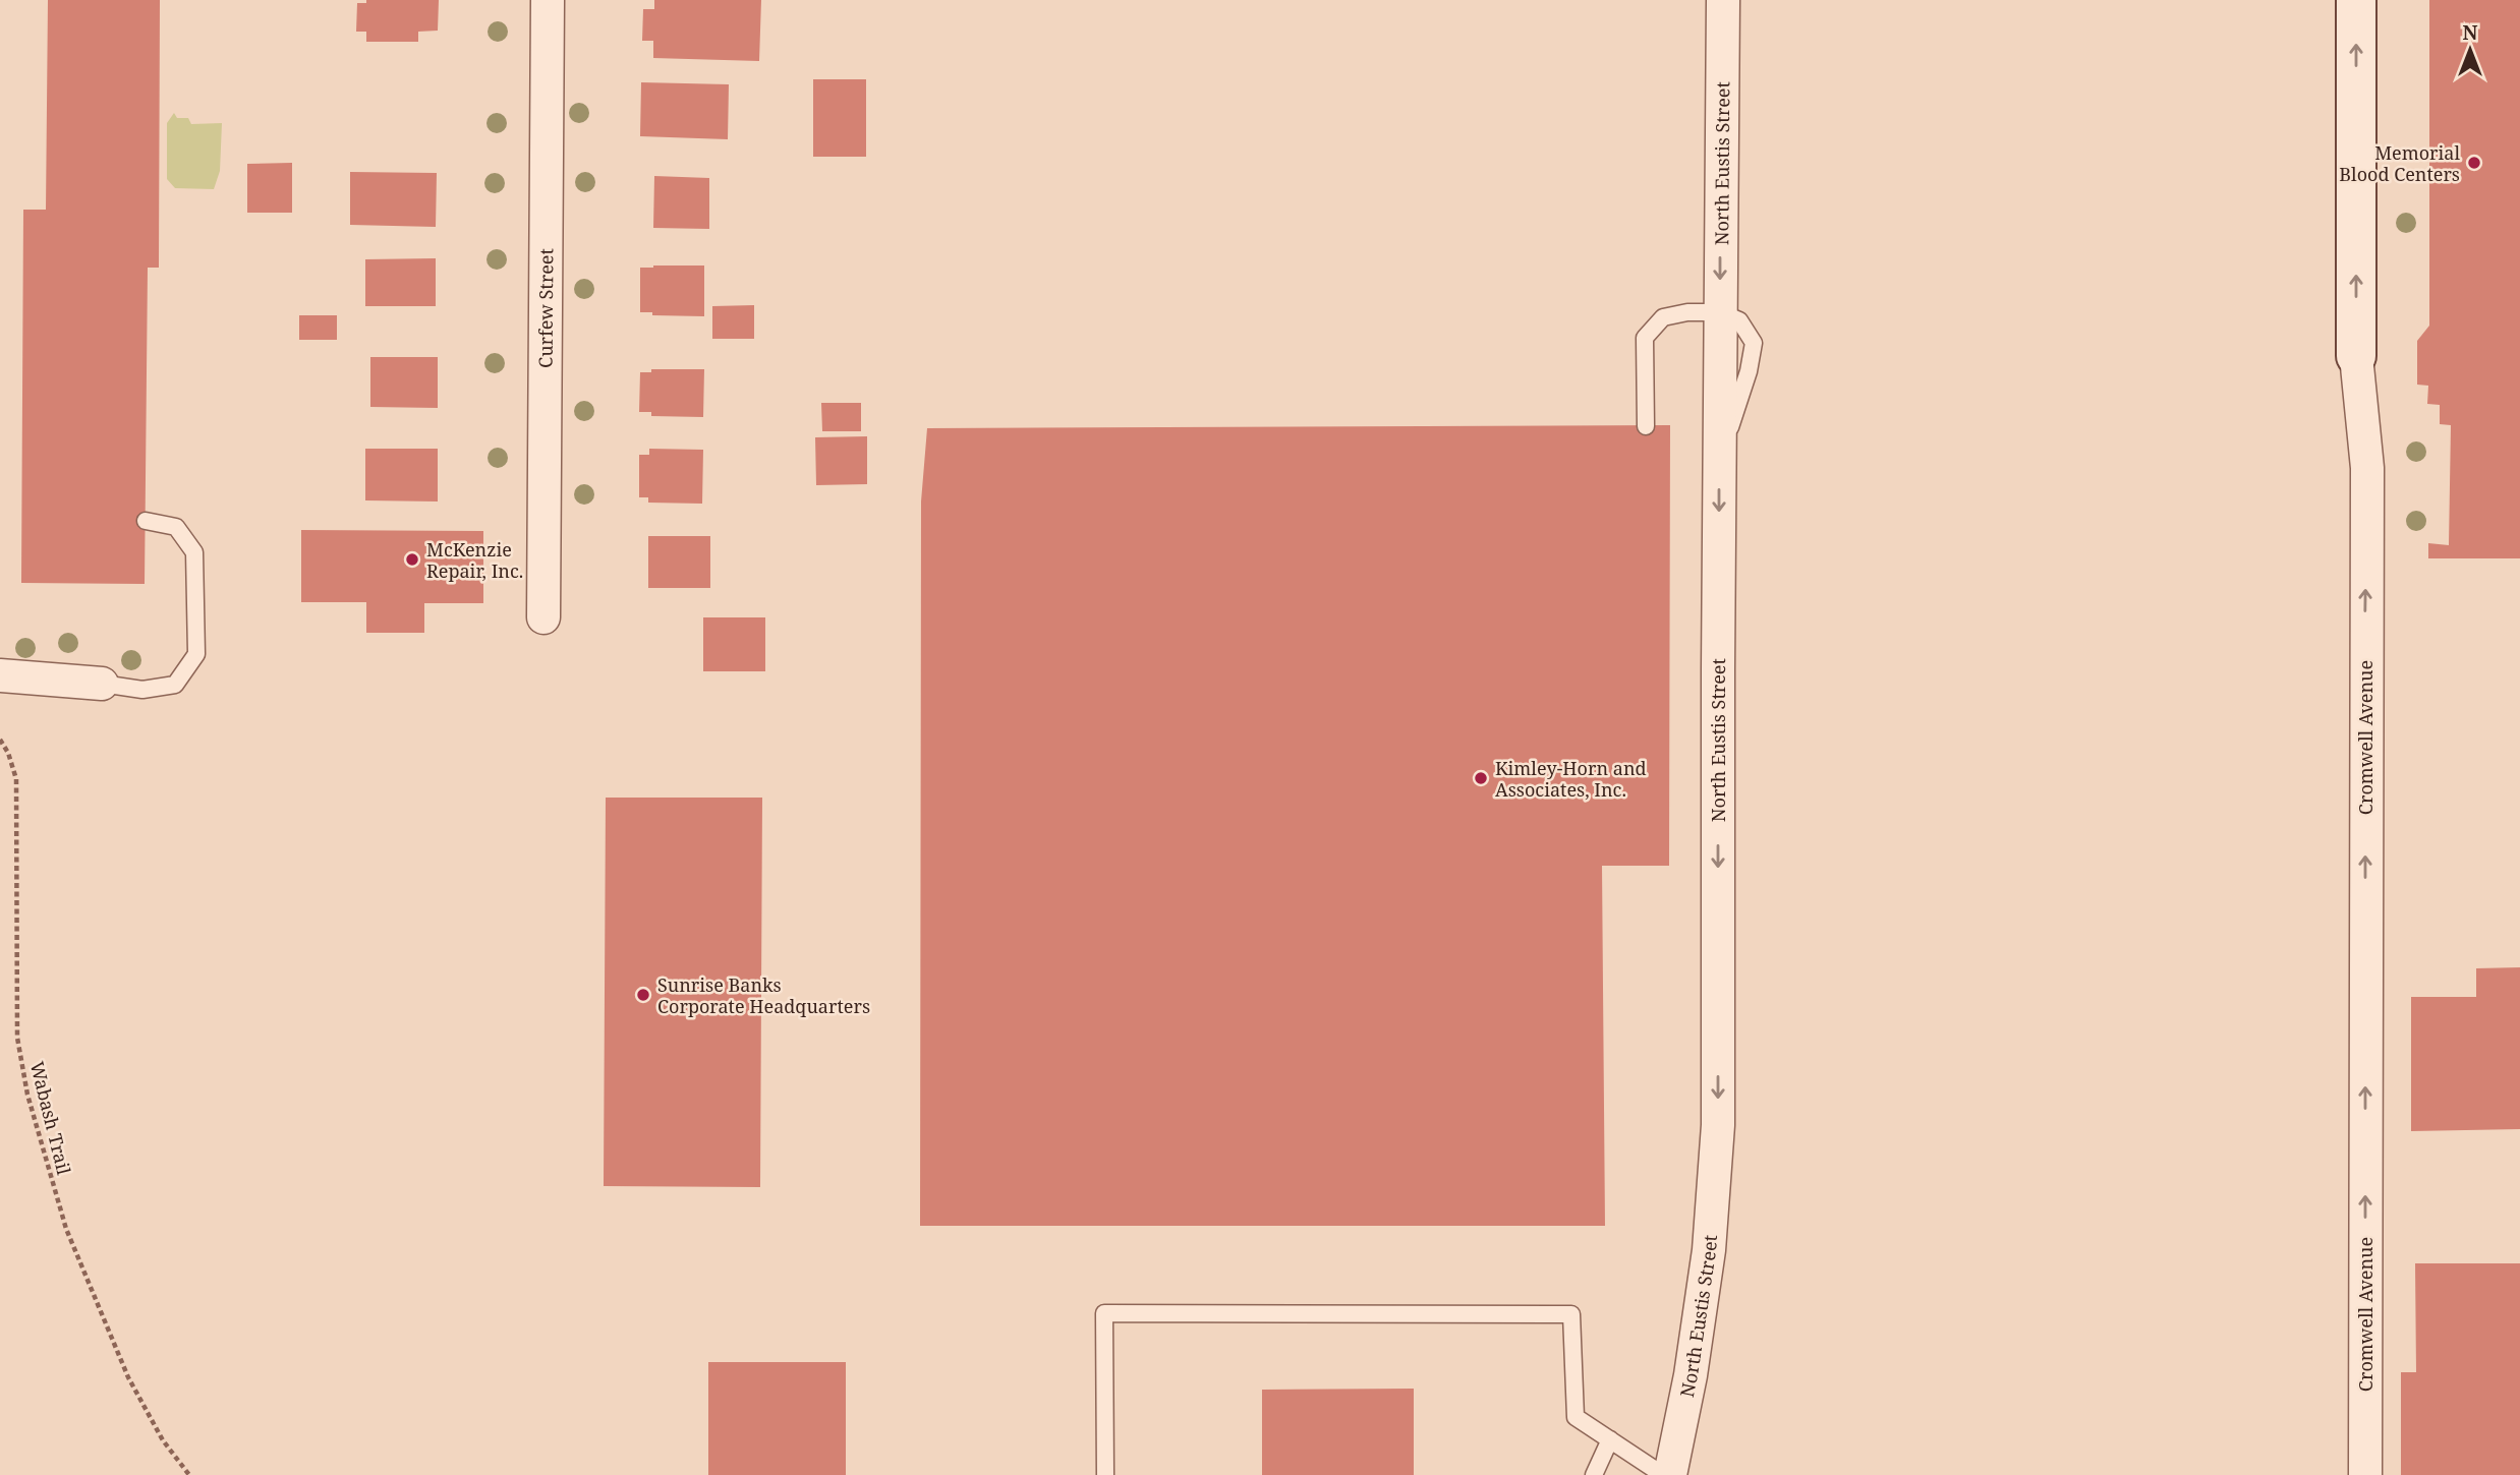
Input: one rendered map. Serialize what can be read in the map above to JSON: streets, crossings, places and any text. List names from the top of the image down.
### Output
{
  "streets": {
    "main road": ["Cromwell Avenue"],
    "street": ["North Eustis Street", "Curfew Street"],
    "path": ["Wabash Trail"]
  },
  "one_way": ["North Eustis Street", "Cromwell Avenue"],
  "places": [
    "Memorial Blood Centers",
    "McKenzie Repair, Inc.",
    "Kimley-Horn and Associates, Inc.",
    "Sunrise Banks Corporate Headquarters"
  ],
  "north": "top"
}
